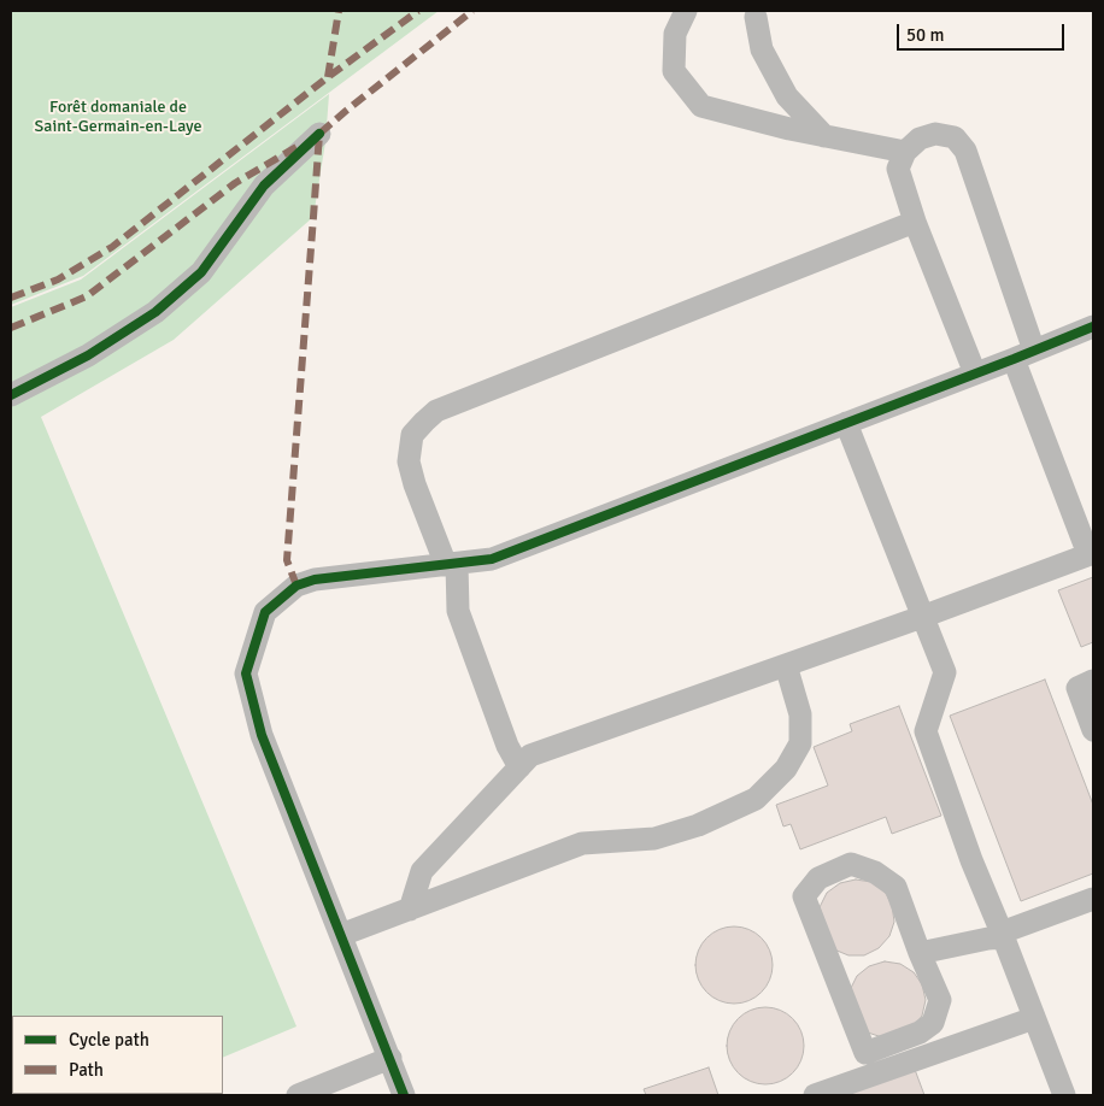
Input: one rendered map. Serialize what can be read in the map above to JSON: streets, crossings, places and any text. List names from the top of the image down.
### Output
{
  "parks": ["Forêt domaniale de Saint-Germain-en-Laye"],
  "legend": ["Cycle path", "Path"],
  "scale_bar": "50 m"
}
